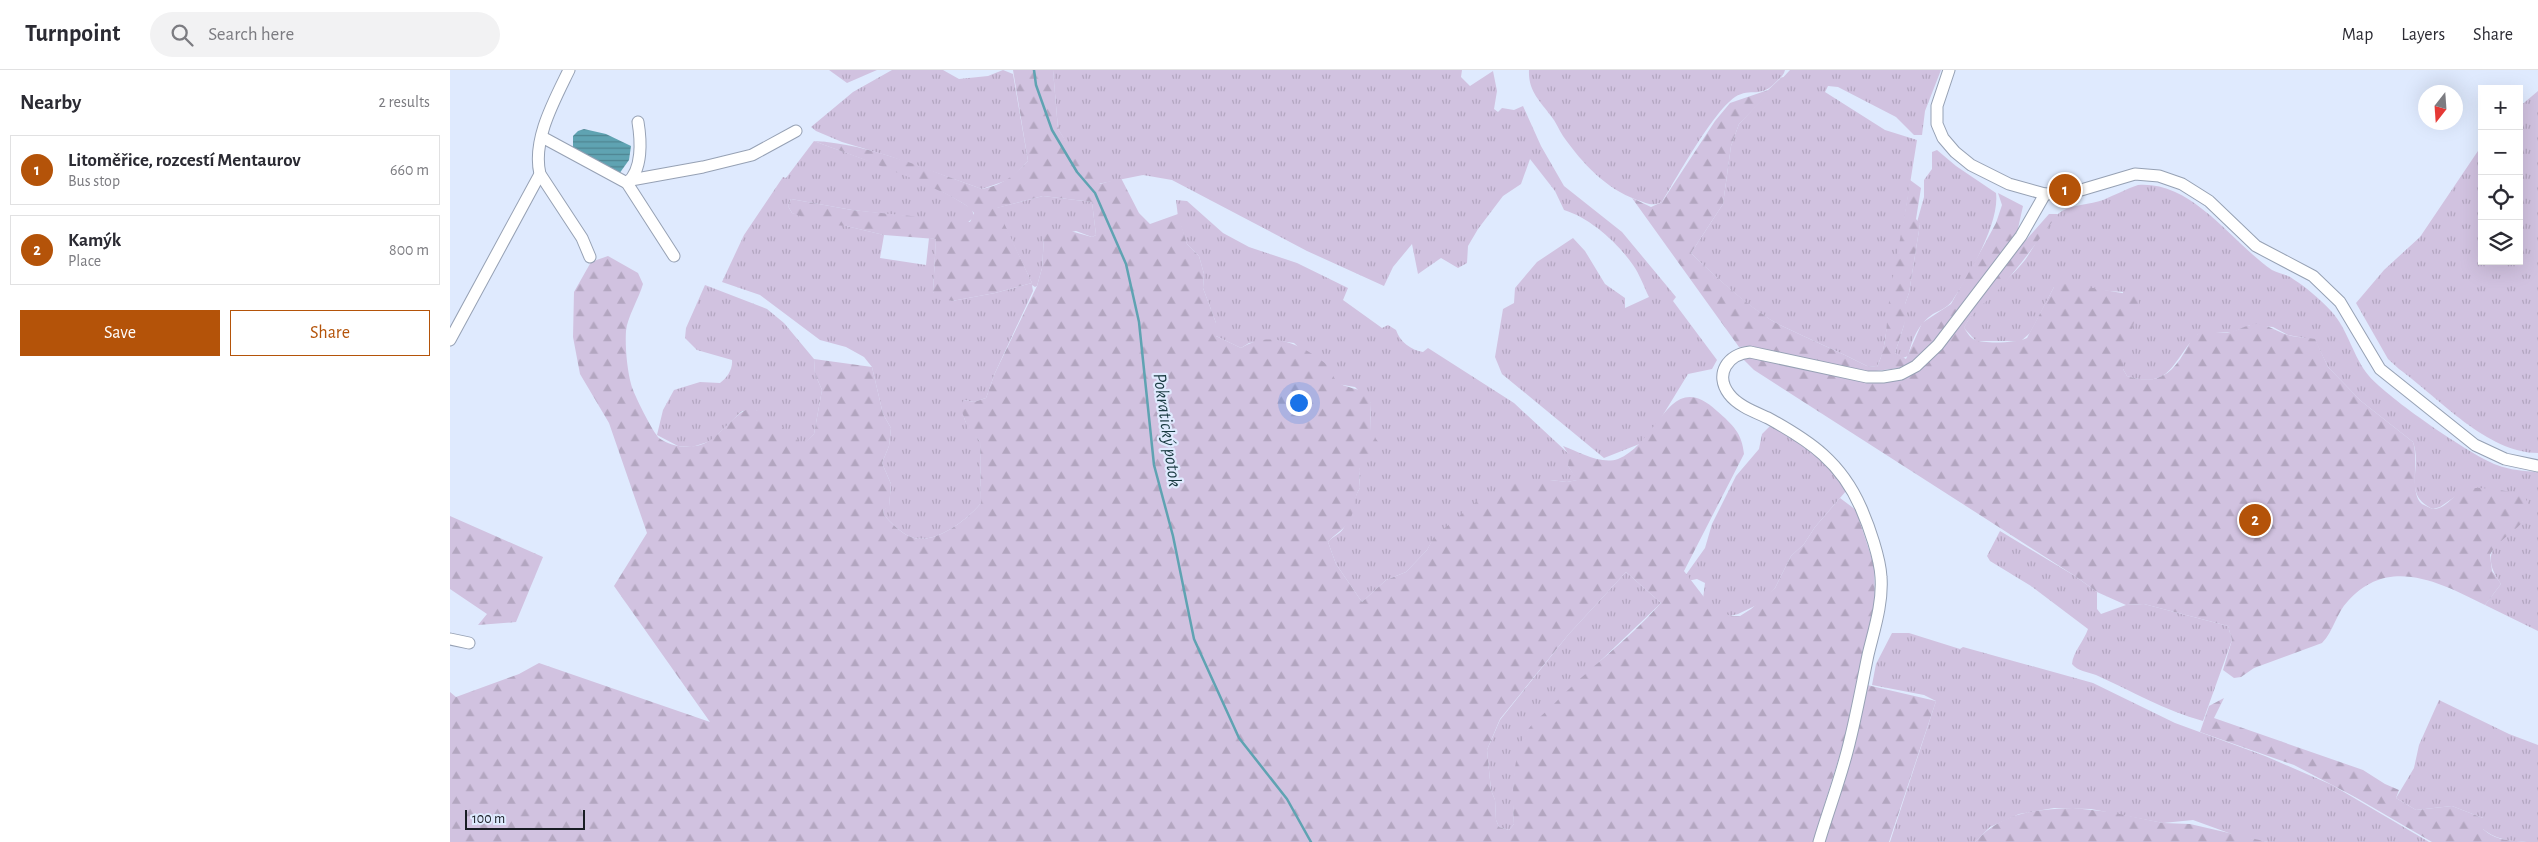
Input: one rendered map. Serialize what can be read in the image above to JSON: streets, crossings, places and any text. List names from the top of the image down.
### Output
{
  "water": ["Pokratický potok"],
  "scale_bar": "100 m",
  "north": "bottom",
  "page": {
    "header": "Turnpoint",
    "search": "Search here",
    "nav": ["Map", "Layers", "Share"],
    "heading": ["Nearby", "2 results"],
    "map_buttons": ["+", "−"],
    "list": [
      {
        "mark": "1",
        "name": "Litoměřice, rozcestí Mentaurov",
        "note": "Bus stop",
        "value": "660 m"
      },
      {
        "mark": "2",
        "name": "Kamýk",
        "note": "Place",
        "value": "800 m"
      }
    ],
    "pins": ["1", "2"],
    "buttons": ["Save", "Share"],
    "scale": "100 m"
  }
}
